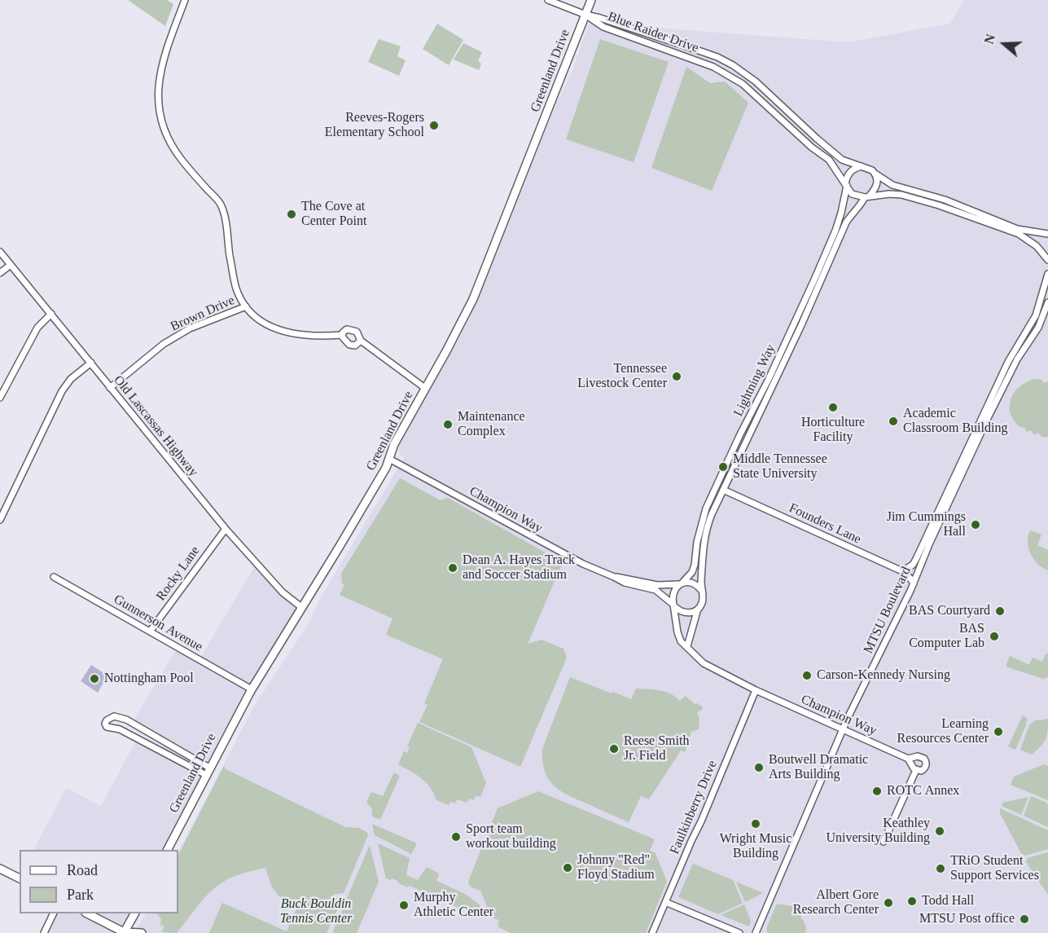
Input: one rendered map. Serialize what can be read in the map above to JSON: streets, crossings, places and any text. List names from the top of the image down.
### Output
{
  "streets": {
    "street": [
      "Blue Raider Drive",
      "Greenland Drive",
      "Brown Drive",
      "Lightning Way",
      "Old Lascassas Highway",
      "Champion Way",
      "Founders Lane",
      "Rocky Lane",
      "MTSU Boulevard",
      "Gunnerson Avenue",
      "Faulkinberry Drive"
    ]
  },
  "crossings": [
    ["Blue Raider Drive", "Greenland Drive"],
    ["Blue Raider Drive", "Lightning Way"],
    ["Greenland Drive", "Brown Drive"],
    ["Greenland Drive", "Old Lascassas Highway"],
    ["Greenland Drive", "Champion Way"],
    ["Greenland Drive", "Gunnerson Avenue"],
    ["Brown Drive", "Old Lascassas Highway"],
    ["Lightning Way", "Champion Way"],
    ["Lightning Way", "Founders Lane"],
    ["Old Lascassas Highway", "Rocky Lane"],
    ["Champion Way", "MTSU Boulevard"],
    ["Champion Way", "Faulkinberry Drive"],
    ["Founders Lane", "MTSU Boulevard"],
    ["Rocky Lane", "Gunnerson Avenue"]
  ],
  "parks": ["Buck Bouldin Tennis Center"],
  "places": [
    "Reeves-Rogers Elementary School",
    "The Cove at Center Point",
    "Tennessee Livestock Center",
    "Horticulture Facility",
    "Academic Classroom Building",
    "Maintenance Complex",
    "Middle Tennessee State University",
    "Jim Cummings Hall",
    "Dean A. Hayes Track and Soccer Stadium",
    "BAS Courtyard",
    "BAS Computer Lab",
    "Carson-Kennedy Nursing",
    "Nottingham Pool",
    "Learning Resources Center",
    "Reese Smith Jr. Field",
    "Boutwell Dramatic Arts Building",
    "ROTC Annex",
    "Wright Music Building",
    "Keathley University Building",
    "Sport team workout building",
    "Johnny \"Red\" Floyd Stadium",
    "TRiO Student Support Services",
    "Todd Hall",
    "Albert Gore Research Center",
    "Murphy Athletic Center",
    "MTSU Post office"
  ],
  "legend": ["Road", "Park"],
  "north": "left"
}
